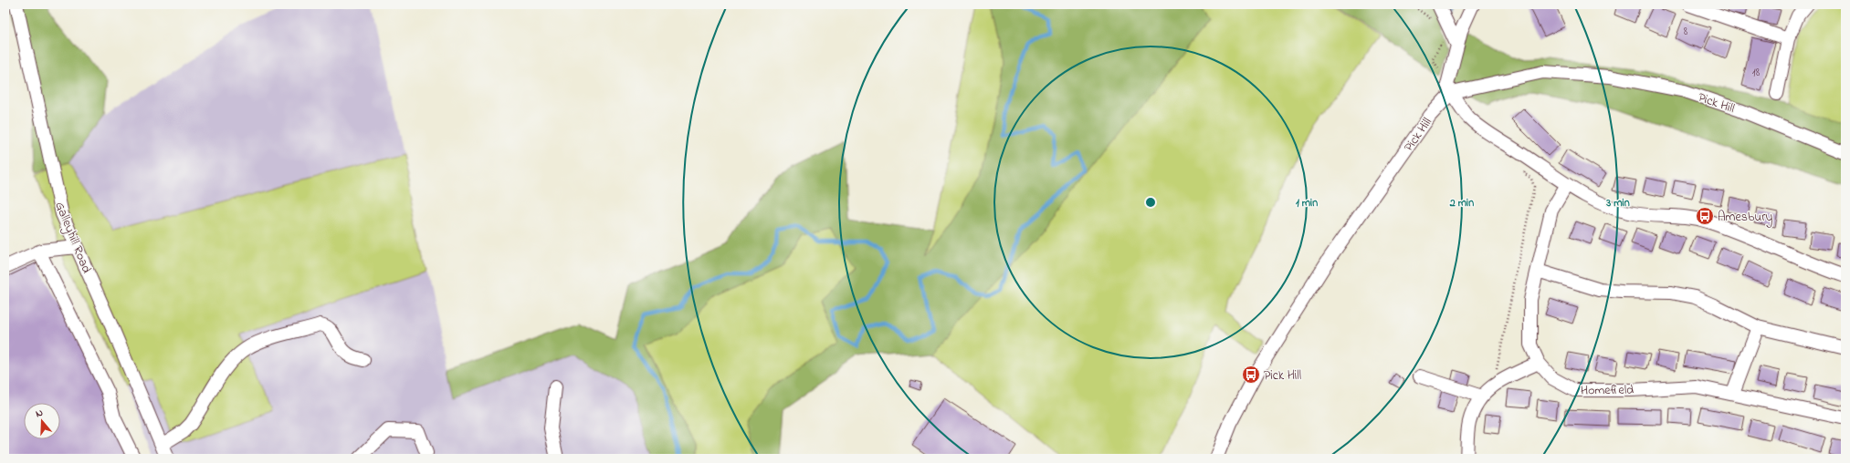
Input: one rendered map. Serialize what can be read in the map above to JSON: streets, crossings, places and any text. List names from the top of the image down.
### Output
{
  "streets": {
    "street": ["Pick Hill", "Galleyhill Road", "Homefield"]
  },
  "places": {
    "bus stop": ["Amesbury", "Pick Hill"]
  },
  "house_numbers": ["8", "18"],
  "north": "top",
  "rings": ["1 min", "2 min", "3 min"]
}
